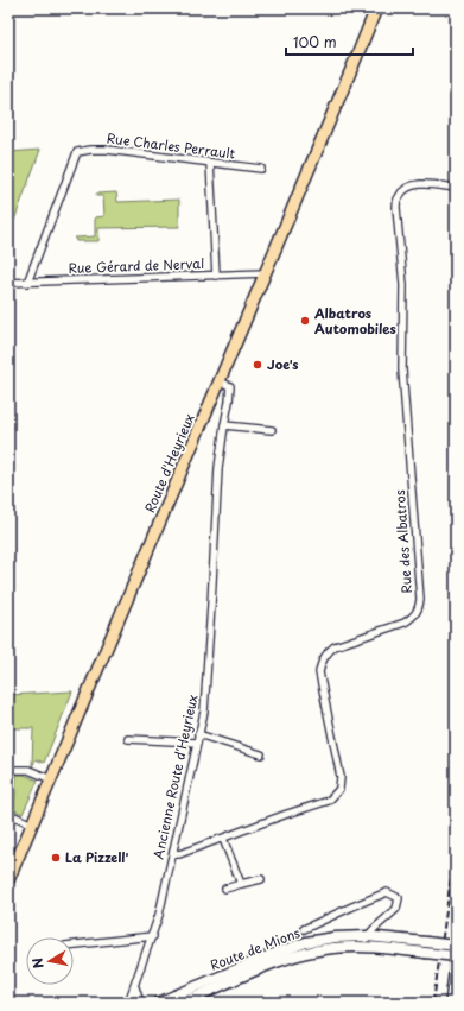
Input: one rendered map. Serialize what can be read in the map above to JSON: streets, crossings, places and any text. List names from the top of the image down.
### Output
{
  "streets": {
    "main road": ["Route d'Heyrieux", "Route de Mions"],
    "street": [
      "Rue Charles Perrault",
      "Rue Gérard de Nerval",
      "Rue des Albatros",
      "Ancienne Route d'Heyrieux"
    ]
  },
  "crossings": [
    ["Rue Charles Perrault", "Rue Gérard de Nerval"],
    ["Rue Gérard de Nerval", "Route d'Heyrieux"],
    ["Route d'Heyrieux", "Ancienne Route d'Heyrieux"],
    ["Rue des Albatros", "Ancienne Route d'Heyrieux"]
  ],
  "places": ["Albatros Automobiles", "Joe's", "La Pizzell'"],
  "scale_bar": "100 m",
  "north": "left"
}
